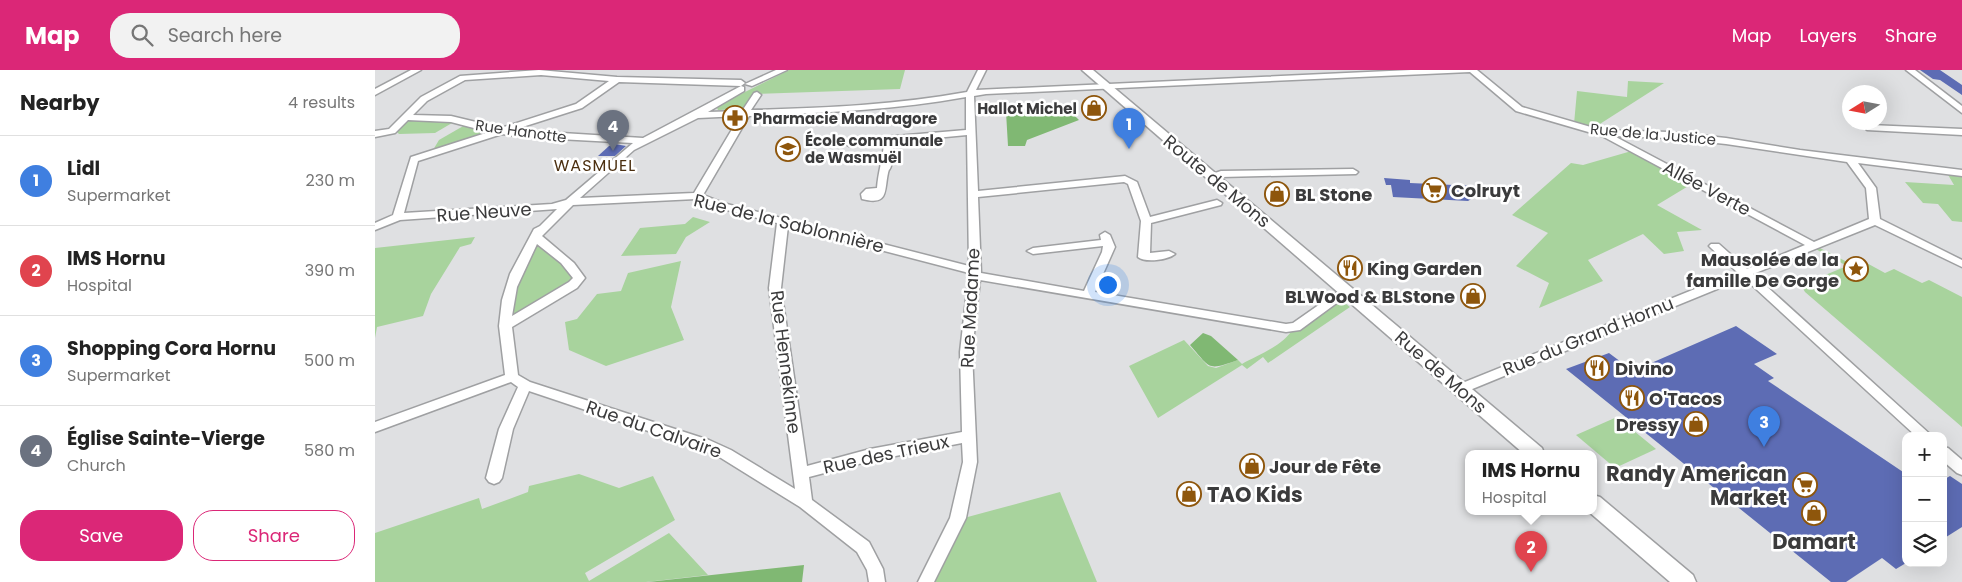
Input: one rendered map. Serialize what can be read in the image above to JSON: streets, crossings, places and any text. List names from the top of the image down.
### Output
{
  "streets": {
    "main road": ["Route de Mons", "Rue de Mons"],
    "street": [
      "Rue Hanotte",
      "Rue de la Justice",
      "Allée Verte",
      "Rue Neuve",
      "Rue de la Sablonnière",
      "Rue Madame",
      "Rue du Grand Hornu",
      "Rue Hennekinne",
      "Rue du Calvaire",
      "Rue des Trieux"
    ]
  },
  "crossings": [
    ["Rue de la Justice", "Allée Verte"],
    ["Route de Mons", "Rue de la Sablonnière"],
    ["Route de Mons", "Rue de Mons"],
    ["Allée Verte", "Rue du Grand Hornu"],
    ["Rue Neuve", "Rue de la Sablonnière"],
    ["Rue de la Sablonnière", "Rue Madame"],
    ["Rue de la Sablonnière", "Rue Hennekinne"],
    ["Rue de la Sablonnière", "Rue de Mons"],
    ["Rue Madame", "Rue des Trieux"],
    ["Rue du Grand Hornu", "Rue de Mons"],
    ["Rue Hennekinne", "Rue du Calvaire"],
    ["Rue Hennekinne", "Rue des Trieux"]
  ],
  "districts": ["WASMUEL"],
  "places": {
    "shop": [
      "Hallot Michel",
      "BL Stone",
      "BLWood & BLStone",
      "Dressy",
      "Jour de Fête",
      "TAO Kids",
      "Damart"
    ],
    "pharmacy": ["Pharmacie Mandragore"],
    "school or university": ["École communale de Wasmuël"],
    "supermarket": ["Colruyt", "Randy American Market"],
    "restaurant": ["King Garden", "Divino", "O'Tacos"],
    "place": ["Mausolée de la famille De Gorge"]
  },
  "north": "left",
  "page": {
    "header": "Map",
    "search": "Search here",
    "nav": ["Map", "Layers", "Share"],
    "heading": ["Nearby", "4 results"],
    "pins": [
      "1",
      "4",
      "3",
      "2"
    ],
    "list": [
      {
        "mark": "1",
        "name": "Lidl",
        "note": "Supermarket",
        "value": "230 m"
      },
      {
        "mark": "2",
        "name": "IMS Hornu",
        "note": "Hospital",
        "value": "390 m"
      },
      {
        "mark": "3",
        "name": "Shopping Cora Hornu",
        "note": "Supermarket",
        "value": "500 m"
      },
      {
        "mark": "4",
        "name": "Église Sainte-Vierge",
        "note": "Church",
        "value": "580 m"
      }
    ],
    "map_buttons": ["+", "−"],
    "popup": ["IMS Hornu", "Hospital"],
    "buttons": ["Save", "Share"]
  }
}
